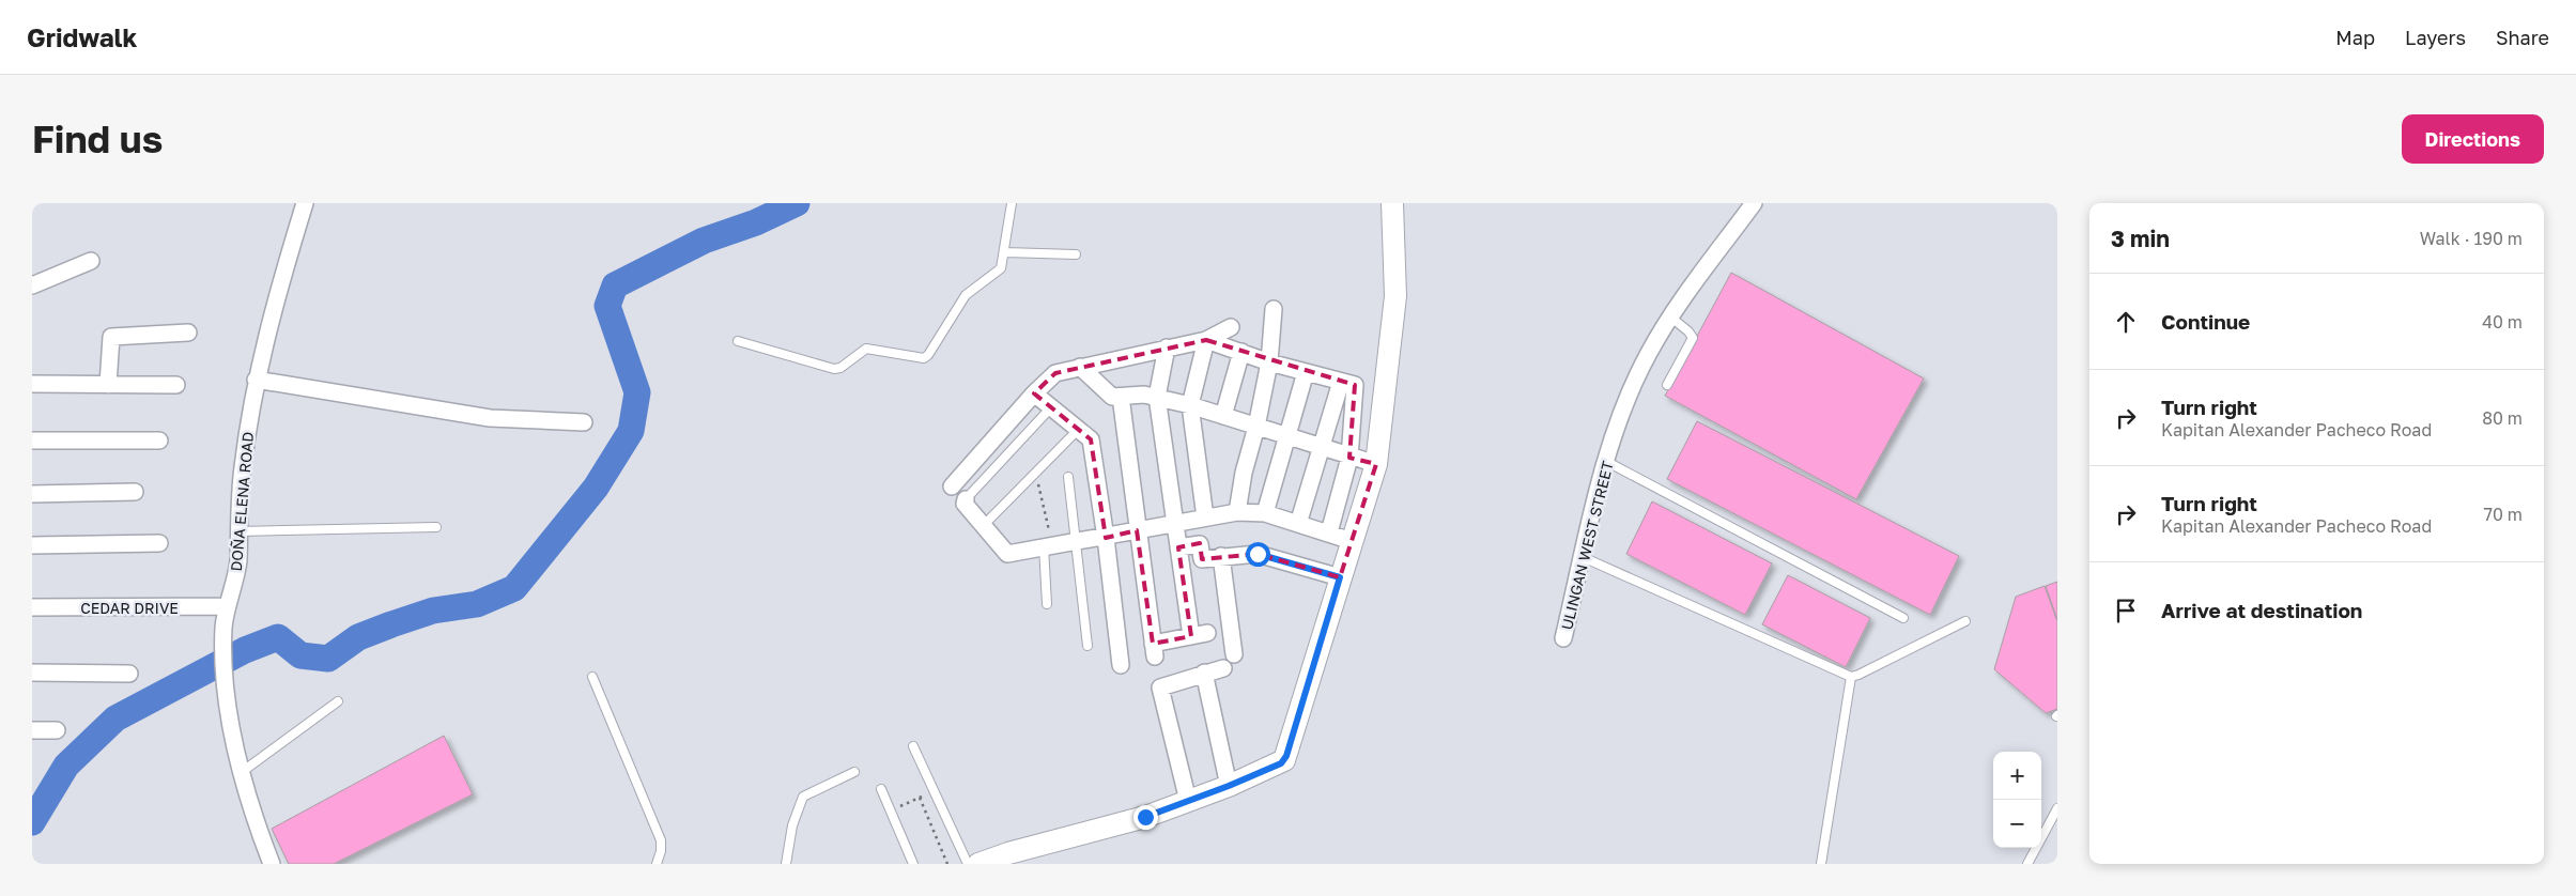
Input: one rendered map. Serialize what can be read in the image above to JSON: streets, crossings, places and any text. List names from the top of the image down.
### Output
{
  "streets": {
    "street": ["DOÑA ELENA ROAD", "ULINGAN WEST STREET", "CEDAR DRIVE"]
  },
  "crossings": [
    ["DOÑA ELENA ROAD", "CEDAR DRIVE"]
  ],
  "page": {
    "header": "Gridwalk",
    "nav": ["Map", "Layers", "Share"],
    "buttons": "Directions",
    "title": "Find us",
    "heading": ["3 min", "Walk · 190 m"],
    "list": [
      ["Continue", "40 m"],
      ["Turn right", "Kapitan Alexander Pacheco Road", "80 m"],
      ["Turn right", "Kapitan Alexander Pacheco Road", "70 m"],
      "Arrive at destination"
    ],
    "map_buttons": ["+", "−"]
  }
}
